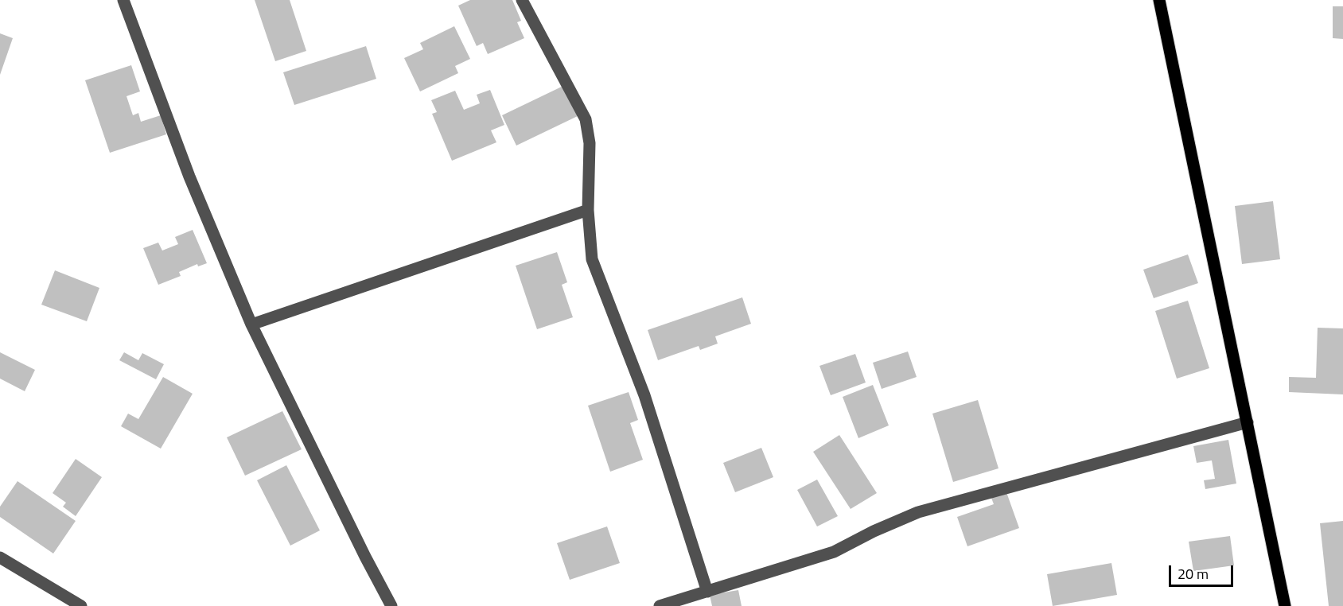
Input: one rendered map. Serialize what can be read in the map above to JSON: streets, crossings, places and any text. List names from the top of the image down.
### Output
{
  "scale_bar": "20 m"
}
